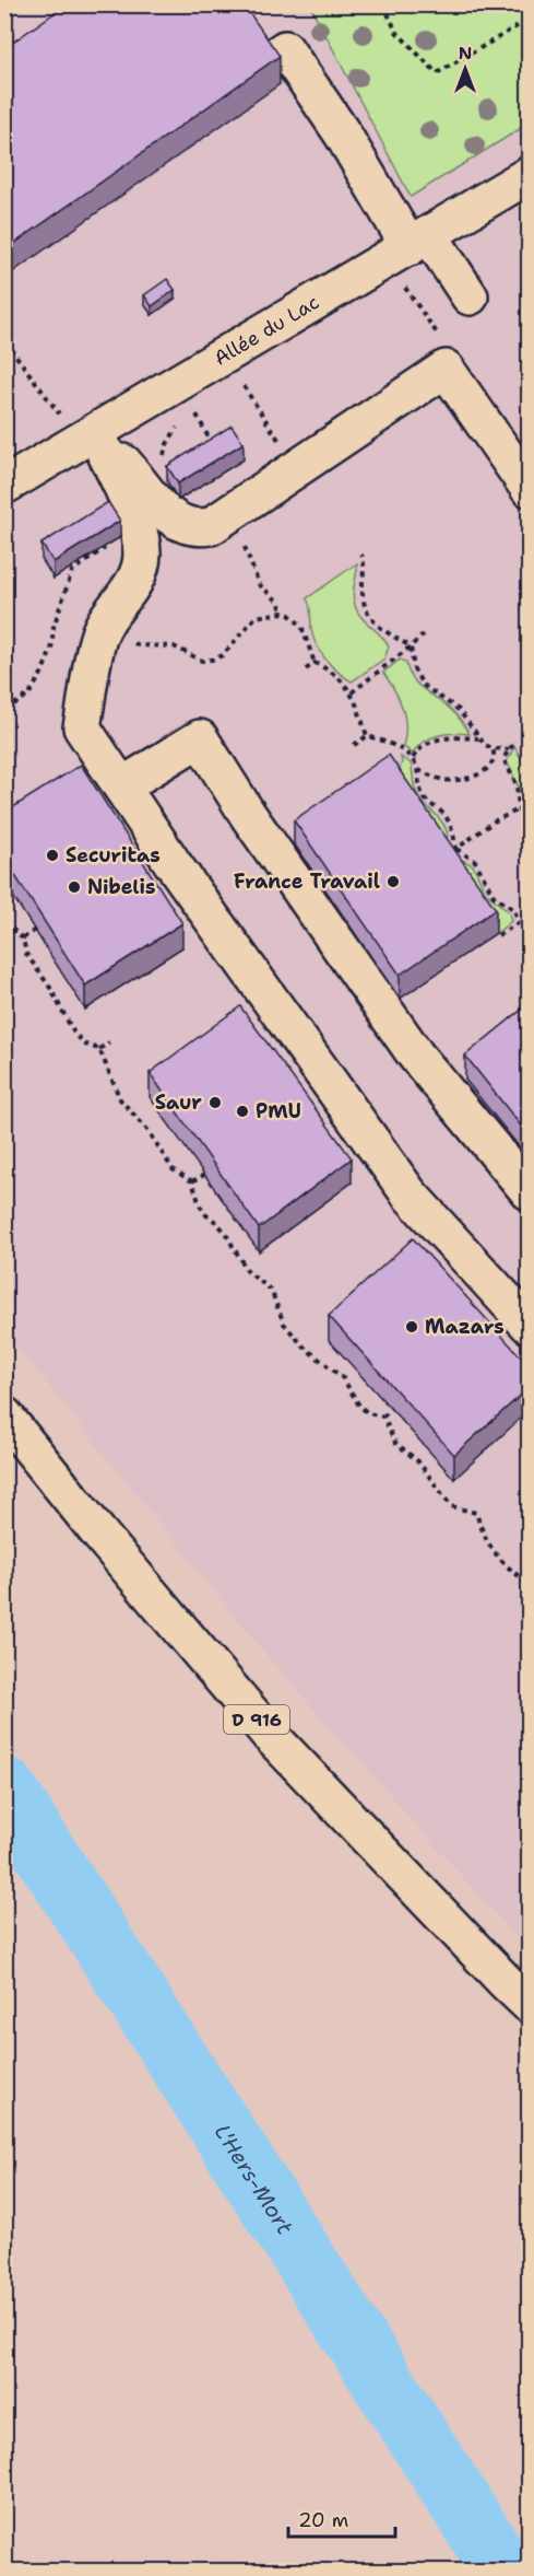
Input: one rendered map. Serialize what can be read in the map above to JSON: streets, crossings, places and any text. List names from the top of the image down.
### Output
{
  "streets": {
    "main road": ["Allée du Lac", "D 916"]
  },
  "water": ["L'Hers-Mort"],
  "places": [
    "Securitas",
    "France Travail",
    "Nibelis",
    "Saur",
    "PMU",
    "Mazars"
  ],
  "scale_bar": "20 m",
  "north": "top"
}
